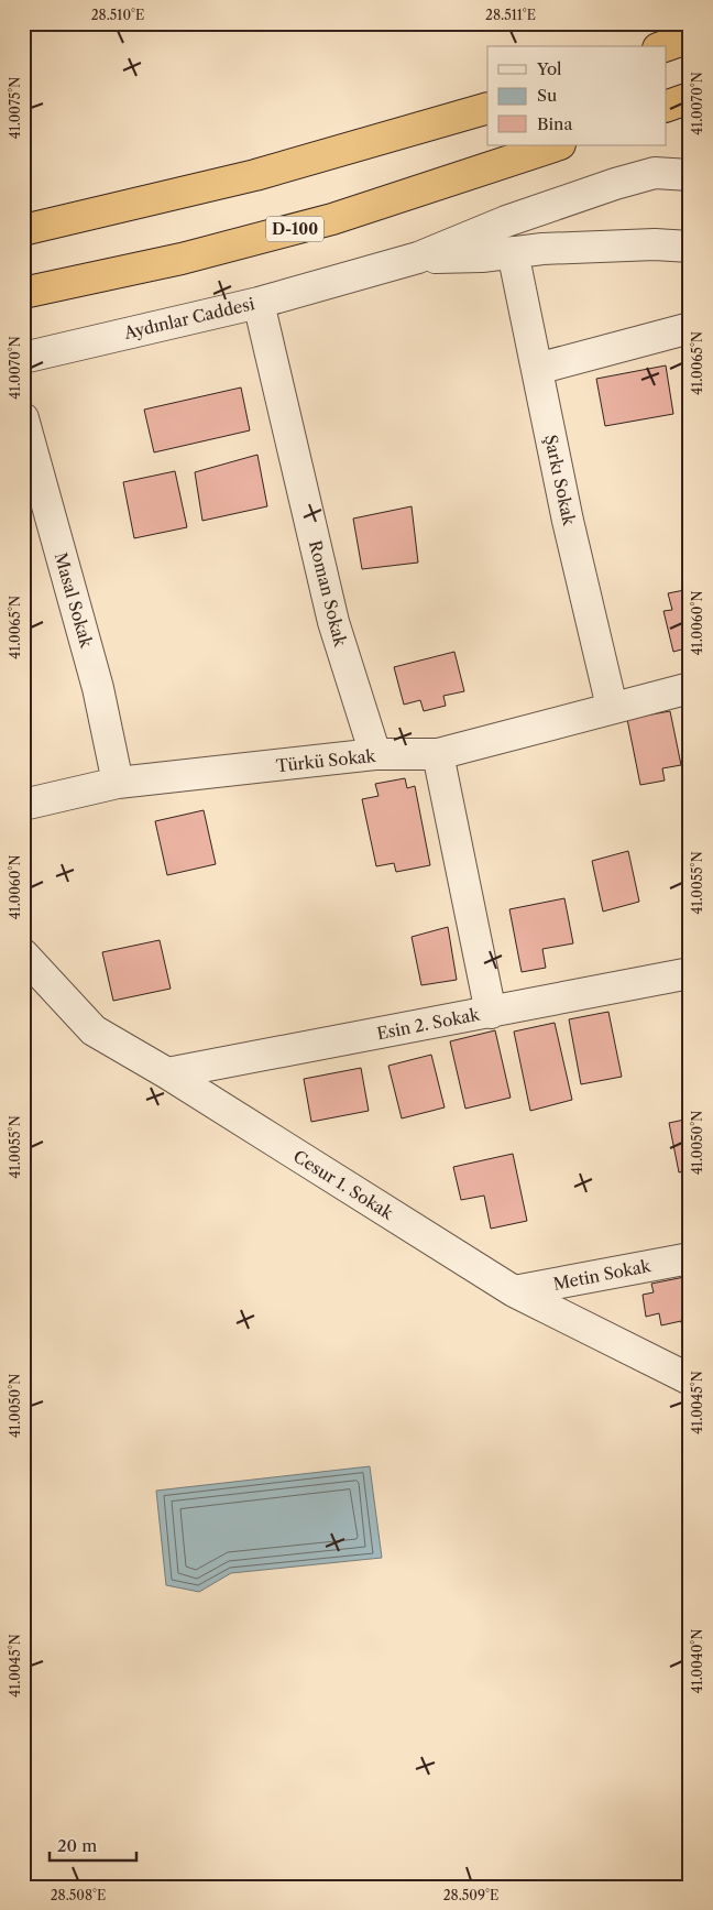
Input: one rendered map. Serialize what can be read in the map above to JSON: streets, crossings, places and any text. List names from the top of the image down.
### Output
{
  "streets": {
    "highway": ["D-100"],
    "street": [
      "Aydınlar Caddesi",
      "Şarkı Sokak",
      "Roman Sokak",
      "Masal Sokak",
      "Türkü Sokak",
      "Esin 2. Sokak",
      "Cesur 1. Sokak",
      "Metin Sokak"
    ]
  },
  "crossings": [
    ["Aydınlar Caddesi", "Roman Sokak"],
    ["Şarkı Sokak", "Türkü Sokak"],
    ["Roman Sokak", "Türkü Sokak"],
    ["Masal Sokak", "Türkü Sokak"],
    ["Esin 2. Sokak", "Cesur 1. Sokak"],
    ["Cesur 1. Sokak", "Metin Sokak"]
  ],
  "legend": ["Yol", "Su", "Bina"],
  "scale_bar": "20 m",
  "coordinates": [
    "28.510°E",
    "28.511°E",
    "41.0070°N",
    "41.0075°N",
    "41.0065°N",
    "41.0060°N",
    "41.0055°N",
    "41.0050°N",
    "41.0045°N",
    "41.0040°N",
    "28.508°E",
    "28.509°E"
  ]
}
